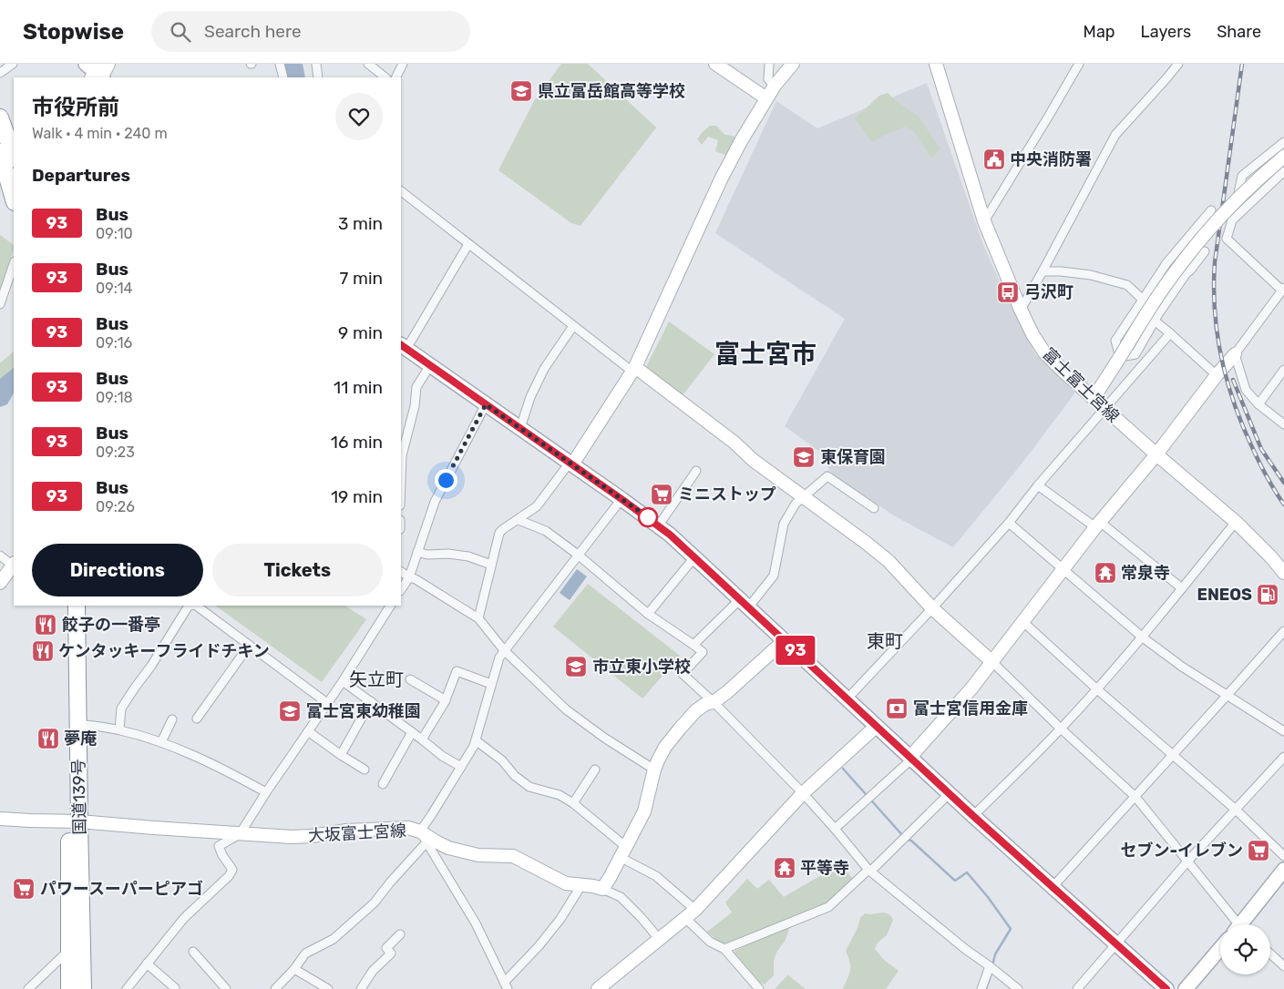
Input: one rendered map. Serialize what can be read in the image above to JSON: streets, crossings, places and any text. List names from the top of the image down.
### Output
{
  "streets": {
    "highway": ["国道139号"],
    "street": ["富士富士宮線", "大坂富士宮線"]
  },
  "crossings": [
    ["国道139号", "大坂富士宮線"]
  ],
  "districts": ["富士宮市", "東町", "矢立町"],
  "places": {
    "school or university": [
      "県立富岳館高等学校",
      "東保育園",
      "市立東小学校",
      "富士宮東幼稚園"
    ],
    "public building": ["中央消防署"],
    "bus stop": ["弓沢町"],
    "supermarket": ["ミニストップ", "セブン-イレブン", "パワースーパーピアゴ"],
    "temple": ["常泉寺", "平等寺"],
    "fuel station": ["ENEOS"],
    "restaurant": ["餃子の一番亭", "ケンタッキーフライドチキン", "夢庵"],
    "bank": ["富士宮信用金庫"]
  },
  "lines": ["bus line 93"],
  "page": {
    "header": "Stopwise",
    "search": "Search here",
    "nav": ["Map", "Layers", "Share"],
    "on_map": "93",
    "heading": [
      ["市役所前", "Walk · 4 min · 240 m"],
      "Departures"
    ],
    "list": [
      {
        "mark": "93",
        "name": "Bus",
        "note": "09:10",
        "value": "3 min"
      },
      {
        "mark": "93",
        "name": "Bus",
        "note": "09:14",
        "value": "7 min"
      },
      {
        "mark": "93",
        "name": "Bus",
        "note": "09:16",
        "value": "9 min"
      },
      {
        "mark": "93",
        "name": "Bus",
        "note": "09:18",
        "value": "11 min"
      },
      {
        "mark": "93",
        "name": "Bus",
        "note": "09:23",
        "value": "16 min"
      },
      {
        "mark": "93",
        "name": "Bus",
        "note": "09:26",
        "value": "19 min"
      }
    ],
    "buttons": ["Directions", "Tickets"]
  }
}
